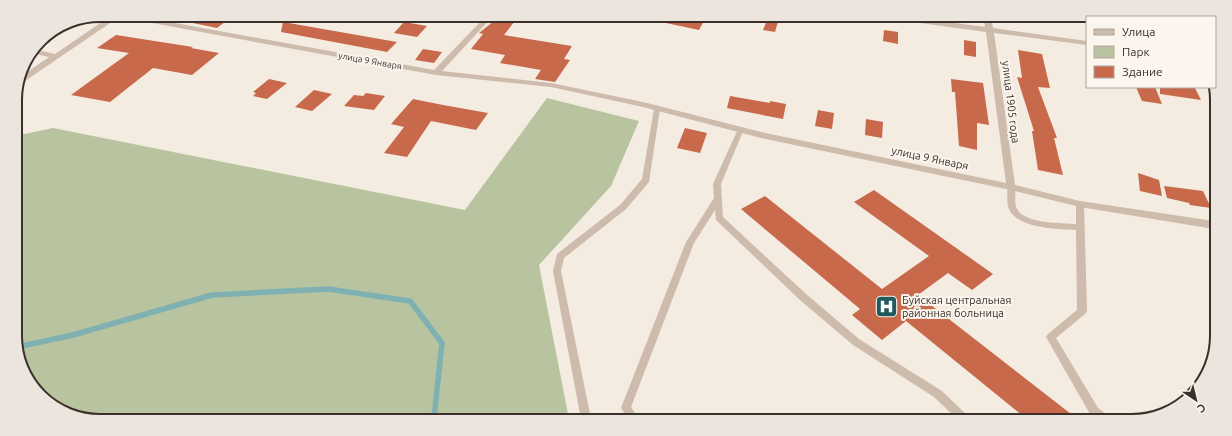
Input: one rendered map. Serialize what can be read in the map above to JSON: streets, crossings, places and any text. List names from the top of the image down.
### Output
{
  "streets": {
    "street": ["улица 9 Января", "улица 1905 года"]
  },
  "crossings": [
    ["улица 9 Января", "улица 1905 года"]
  ],
  "places": {
    "hospital": ["Буйская центральная районная больница"]
  },
  "legend": ["Улица", "Парк", "Здание"],
  "north": "bottom right"
}
